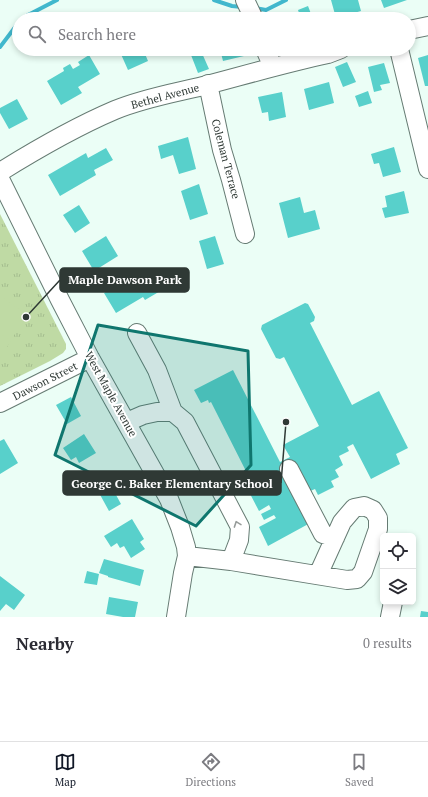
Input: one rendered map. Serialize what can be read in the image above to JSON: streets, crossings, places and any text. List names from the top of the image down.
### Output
{
  "streets": {
    "street": [
      "Bethel Avenue",
      "Coleman Terrace",
      "Dawson Street",
      "West Maple Avenue"
    ]
  },
  "crossings": [
    ["Bethel Avenue", "Coleman Terrace"],
    ["Dawson Street", "West Maple Avenue"]
  ],
  "places": ["Maple Dawson Park", "George C. Baker Elementary School"],
  "page": {
    "search": "Search here",
    "heading": ["Nearby", "0 results"],
    "nav": ["Map", "Directions", "Saved"]
  }
}
